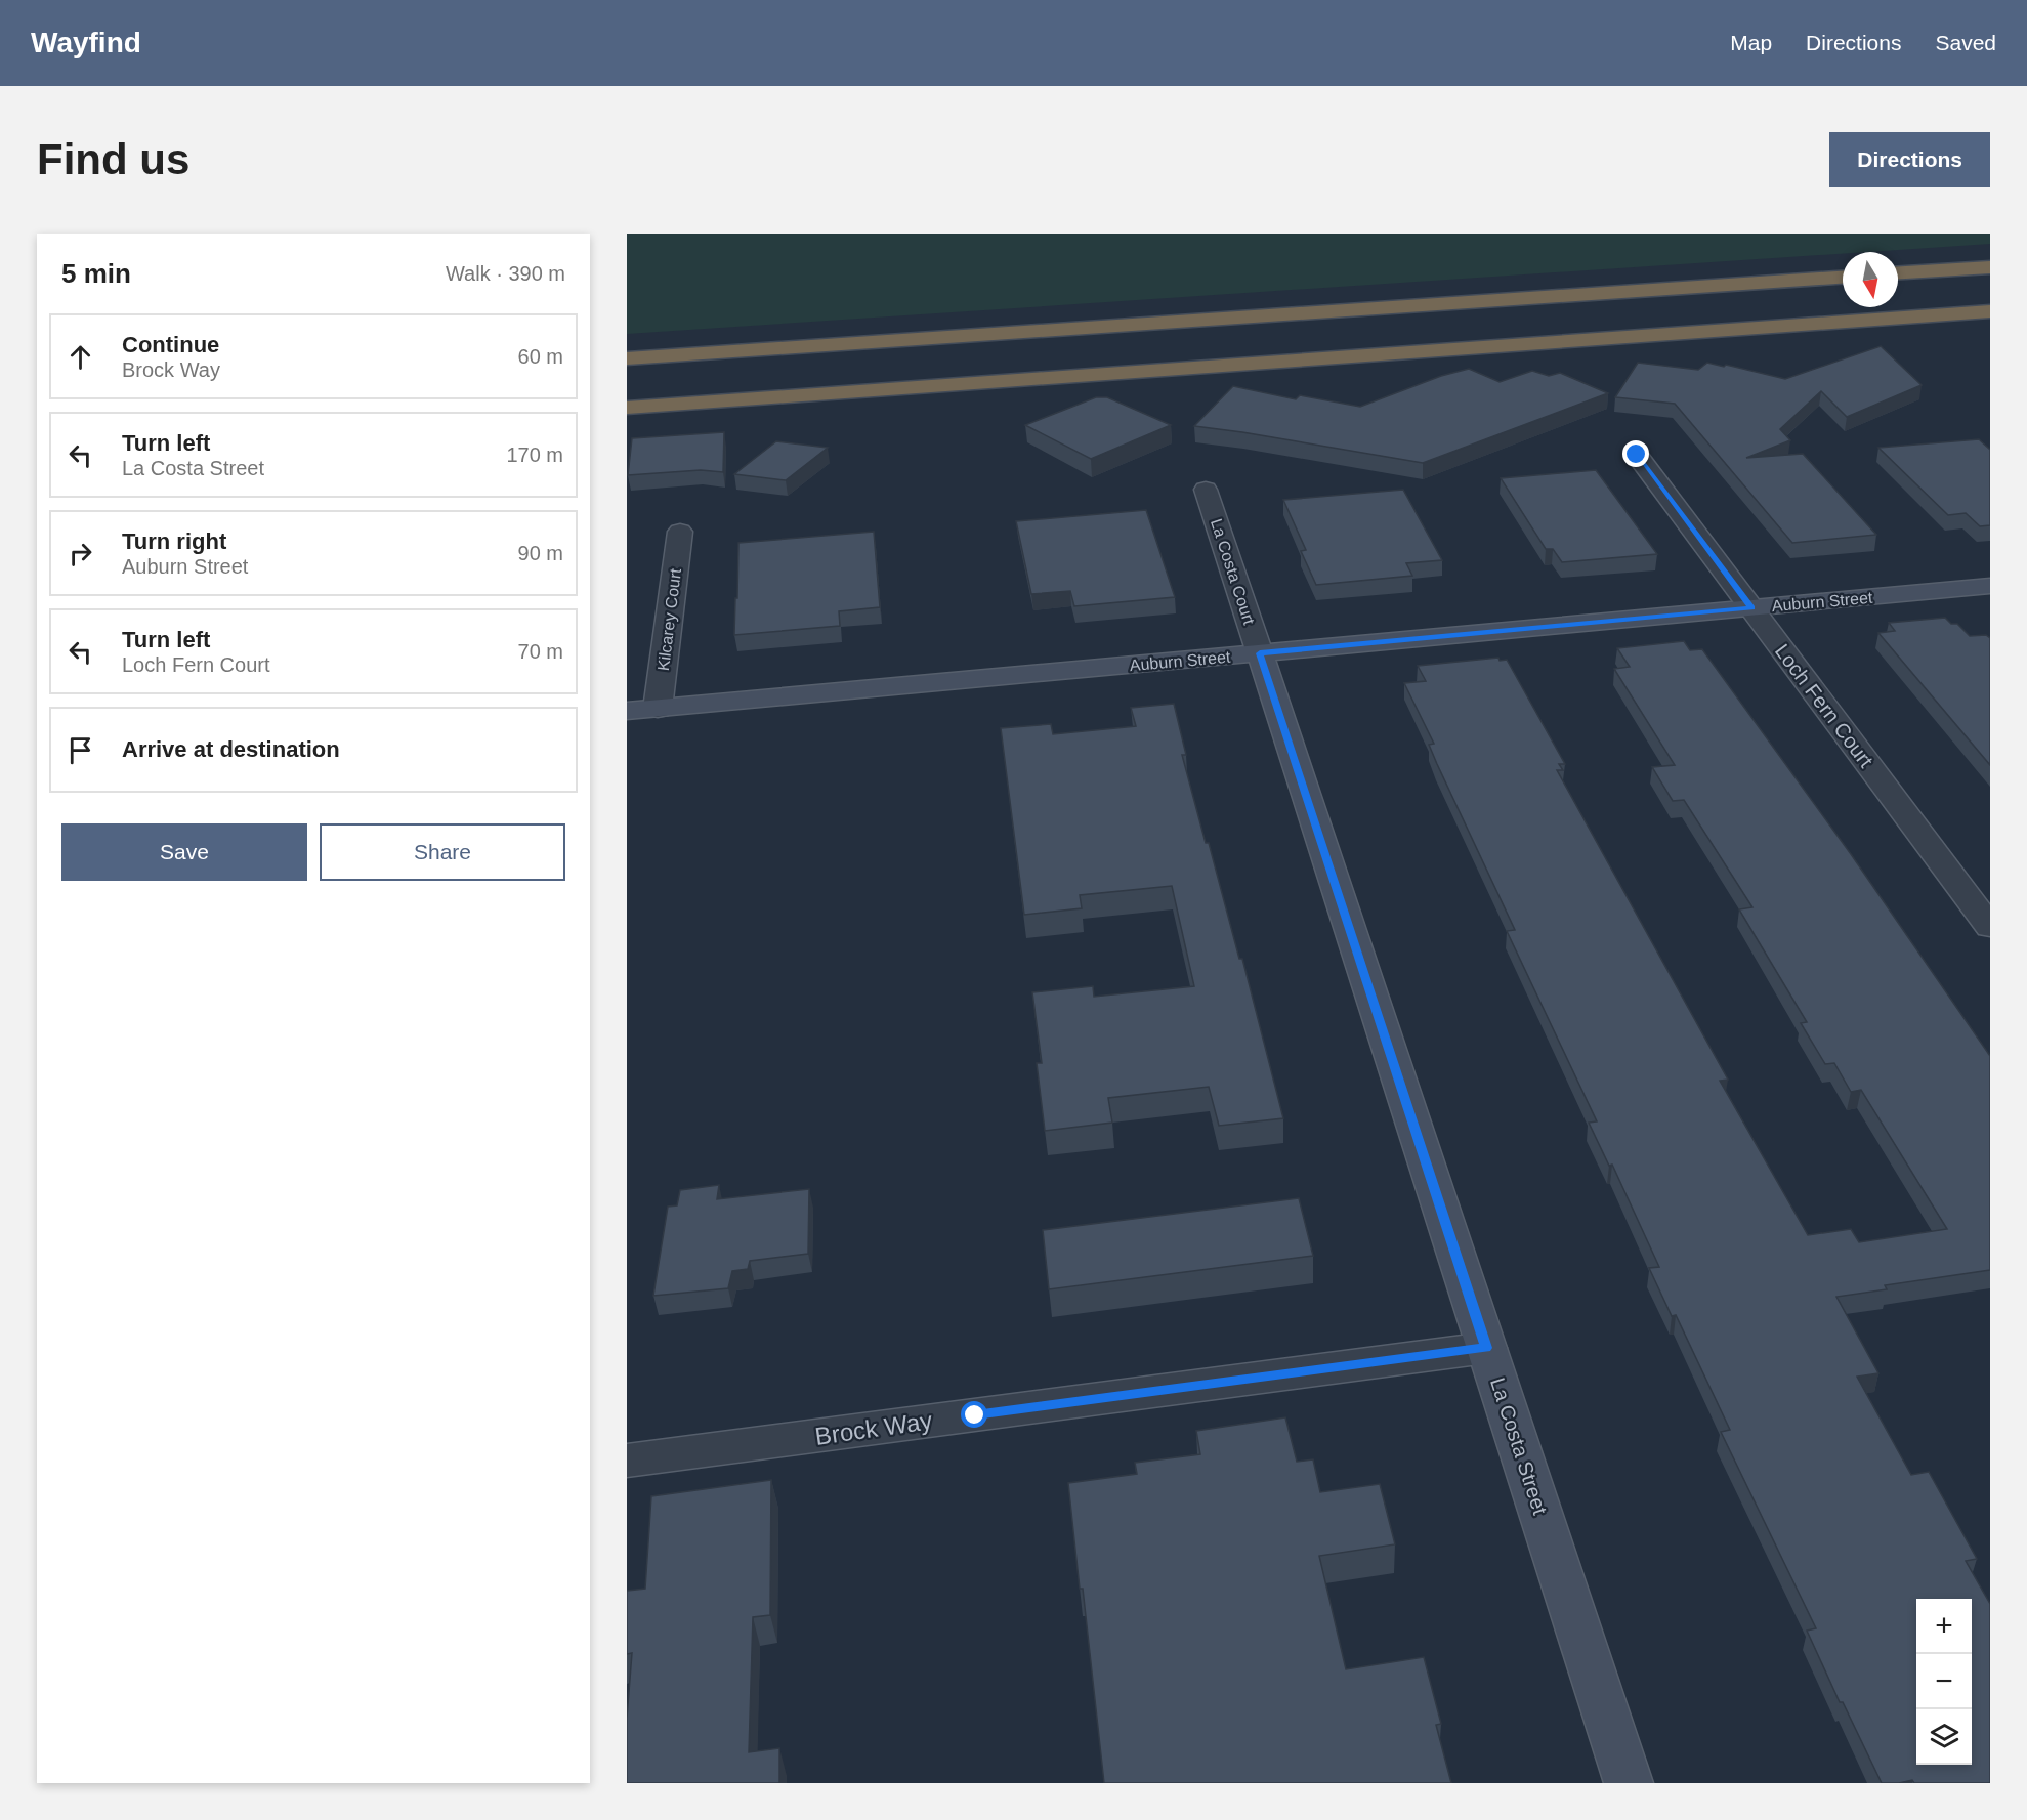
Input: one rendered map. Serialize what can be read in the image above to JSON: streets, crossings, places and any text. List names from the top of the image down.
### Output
{
  "streets": {
    "main road": ["Auburn Street", "La Costa Street"],
    "street": [
      "La Costa Court",
      "Kilcarey Court",
      "Loch Fern Court",
      "Brock Way"
    ]
  },
  "crossings": [
    ["La Costa Court", "Auburn Street"],
    ["La Costa Court", "La Costa Street"],
    ["Auburn Street", "Kilcarey Court"],
    ["Auburn Street", "Loch Fern Court"],
    ["Auburn Street", "La Costa Street"],
    ["Brock Way", "La Costa Street"]
  ],
  "north": "bottom",
  "page": {
    "header": "Wayfind",
    "nav": ["Map", "Directions", "Saved"],
    "buttons": [
      "Directions",
      ["Save", "Share"]
    ],
    "title": "Find us",
    "heading": ["5 min", "Walk · 390 m"],
    "list": [
      ["Continue", "Brock Way", "60 m"],
      ["Turn left", "La Costa Street", "170 m"],
      ["Turn right", "Auburn Street", "90 m"],
      ["Turn left", "Loch Fern Court", "70 m"],
      "Arrive at destination"
    ],
    "map_buttons": ["+", "−"]
  }
}
